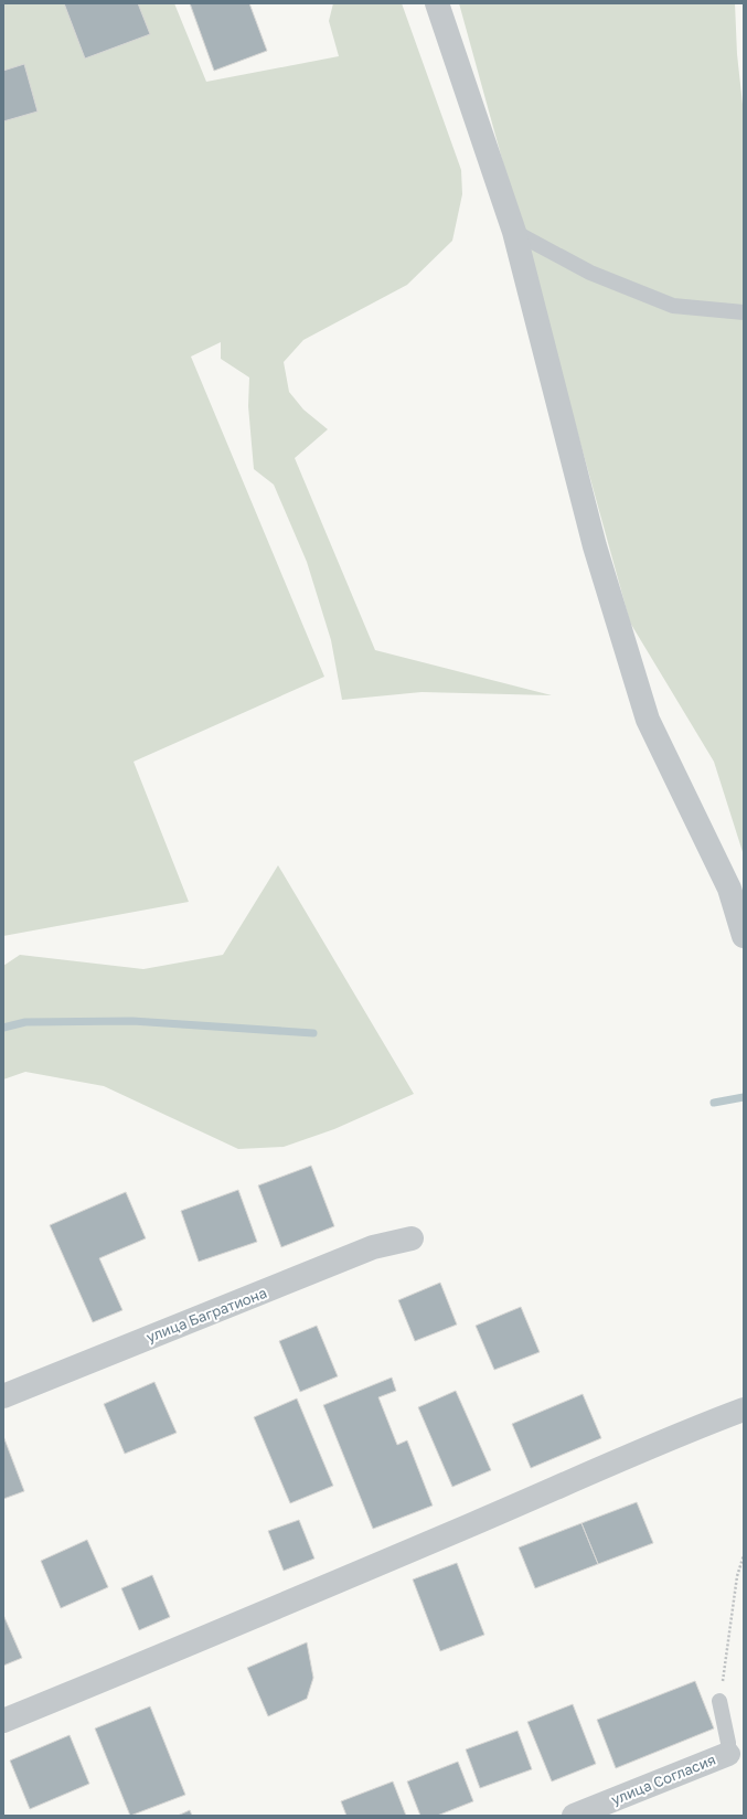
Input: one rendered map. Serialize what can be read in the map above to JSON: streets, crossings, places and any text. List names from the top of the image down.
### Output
{
  "streets": {
    "street": ["улица Багратиона", "улица Согласия"]
  }
}
